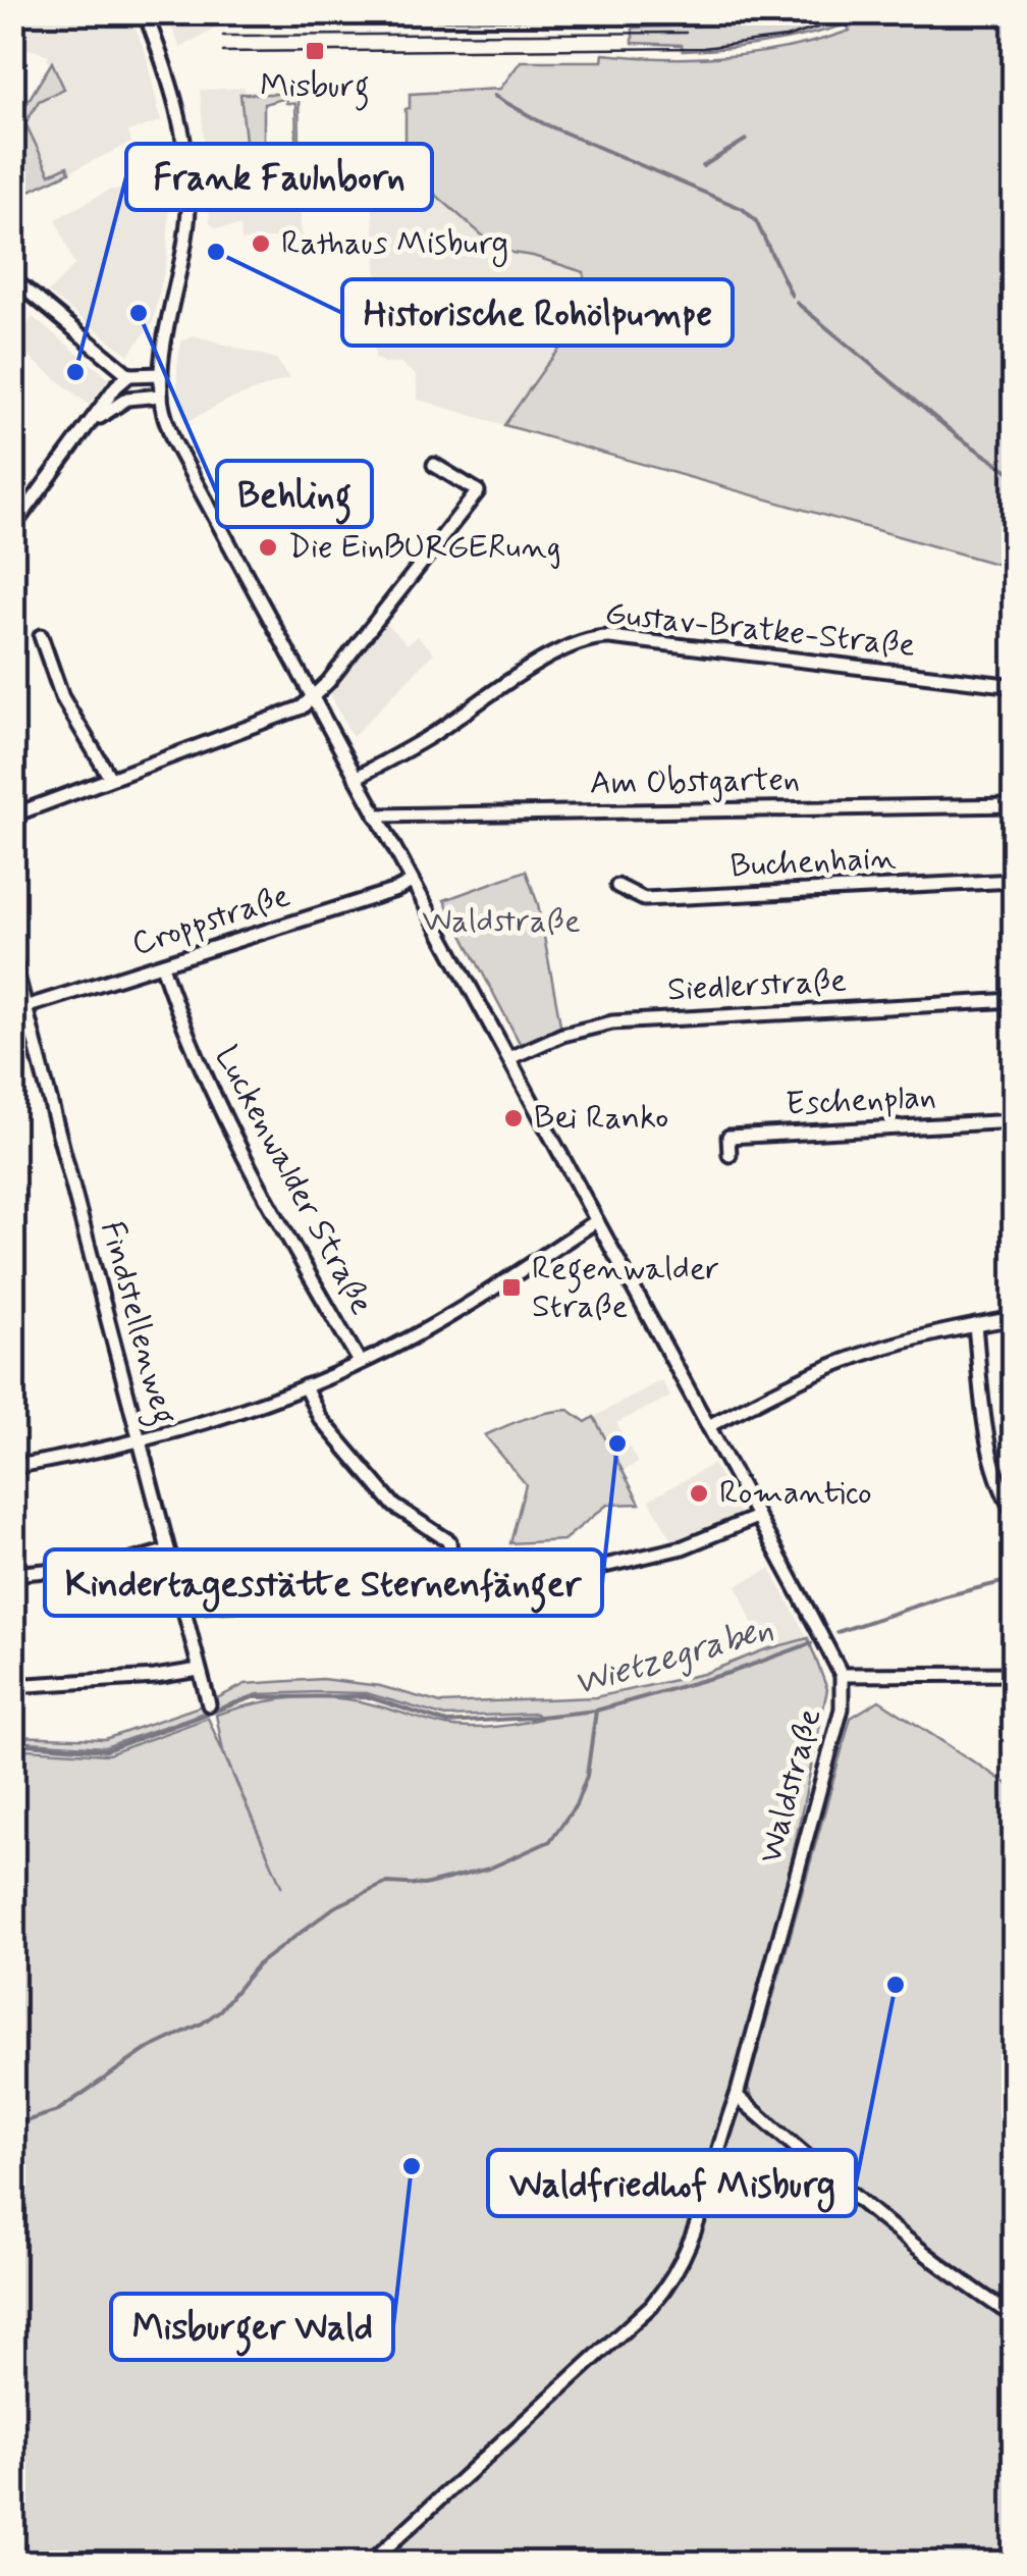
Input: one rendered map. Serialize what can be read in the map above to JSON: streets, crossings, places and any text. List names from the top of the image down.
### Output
{
  "streets": {
    "street": [
      "Gustav-Bratke-Straße",
      "Am Obstgarten",
      "Buchenhain",
      "Croppstraße",
      "Siedlerstraße",
      "Eschenplan",
      "Luckenwalder Straße",
      "Findstellenweg",
      "Waldstraße"
    ]
  },
  "crossings": [
    ["Gustav-Bratke-Straße", "Waldstraße"],
    ["Am Obstgarten", "Waldstraße"],
    ["Croppstraße", "Luckenwalder Straße"],
    ["Croppstraße", "Findstellenweg"],
    ["Croppstraße", "Waldstraße"],
    ["Siedlerstraße", "Waldstraße"]
  ],
  "water": ["Wietzegraben"],
  "parks": ["Waldstraße"],
  "places": {
    "transit": ["Misburg", "Regenwalder Straße"],
    "other": [
      "Rathaus Misburg",
      "Historische Rohölpumpe",
      "Behling",
      "Frank Faulnborn",
      "Die EinBURGERung",
      "Bei Ranko",
      "Kindertagesstätte Sternenfänger",
      "Romantico",
      "Waldfriedhof Misburg",
      "Misburger Wald"
    ]
  }
}
